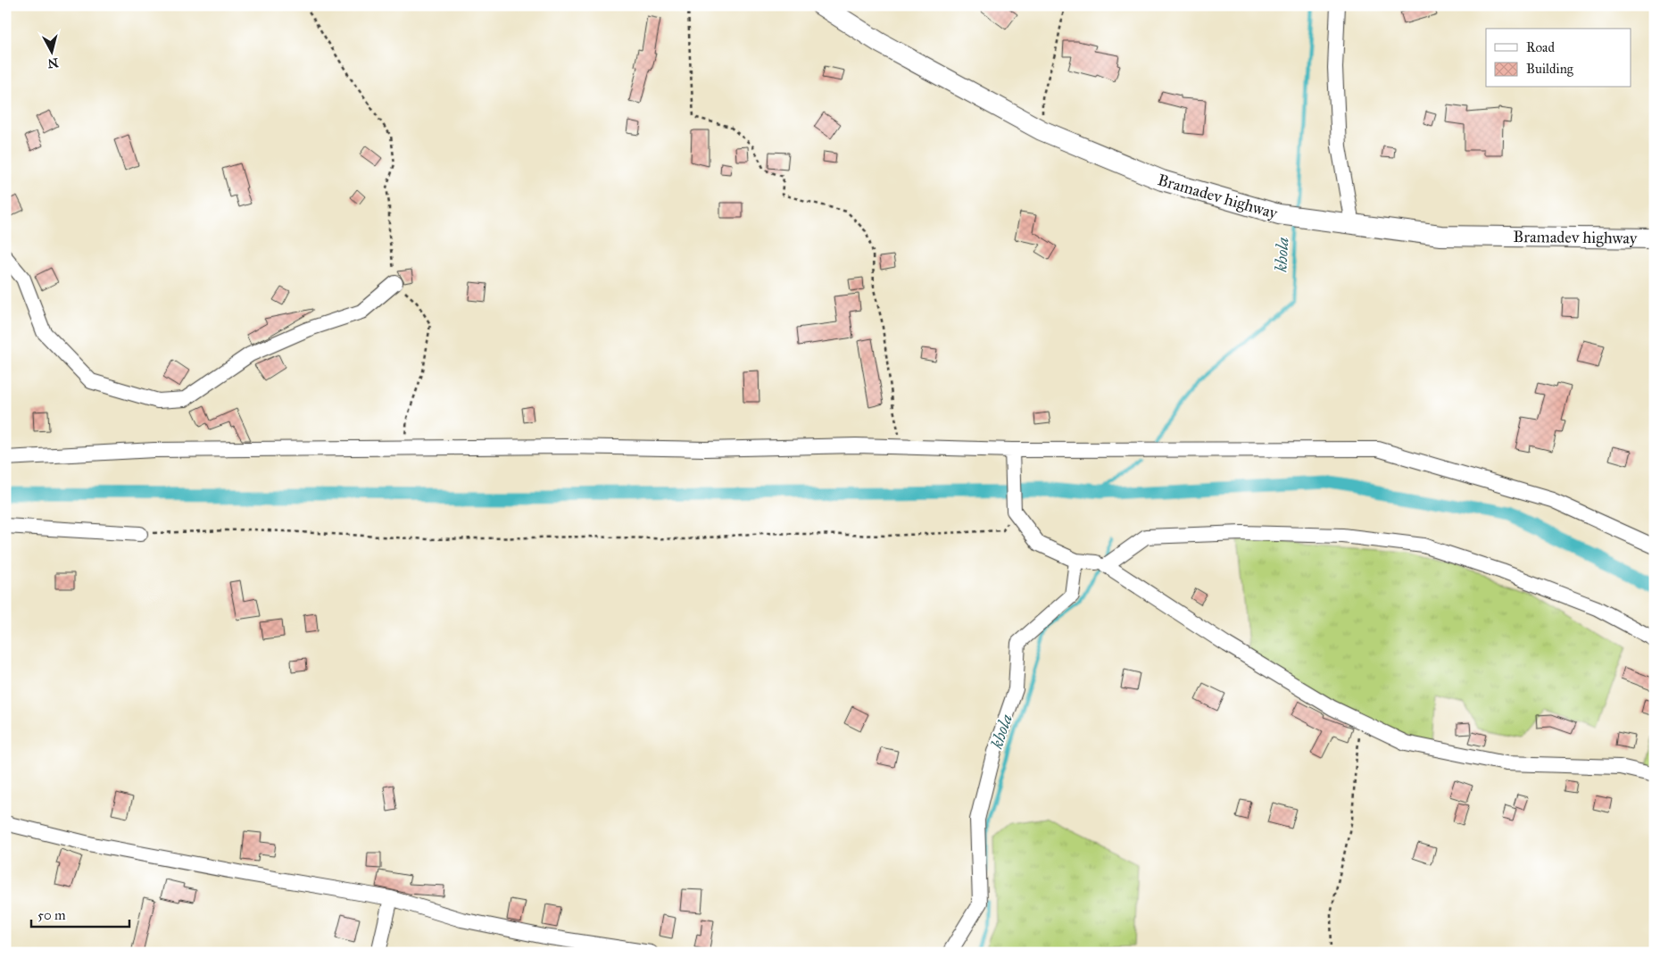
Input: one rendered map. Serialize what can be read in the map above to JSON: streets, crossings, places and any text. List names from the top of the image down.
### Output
{
  "streets": {
    "street": ["Bramadev highway"]
  },
  "water": ["khola"],
  "legend": ["Road", "Building"],
  "scale_bar": "50 m",
  "north": "bottom"
}
